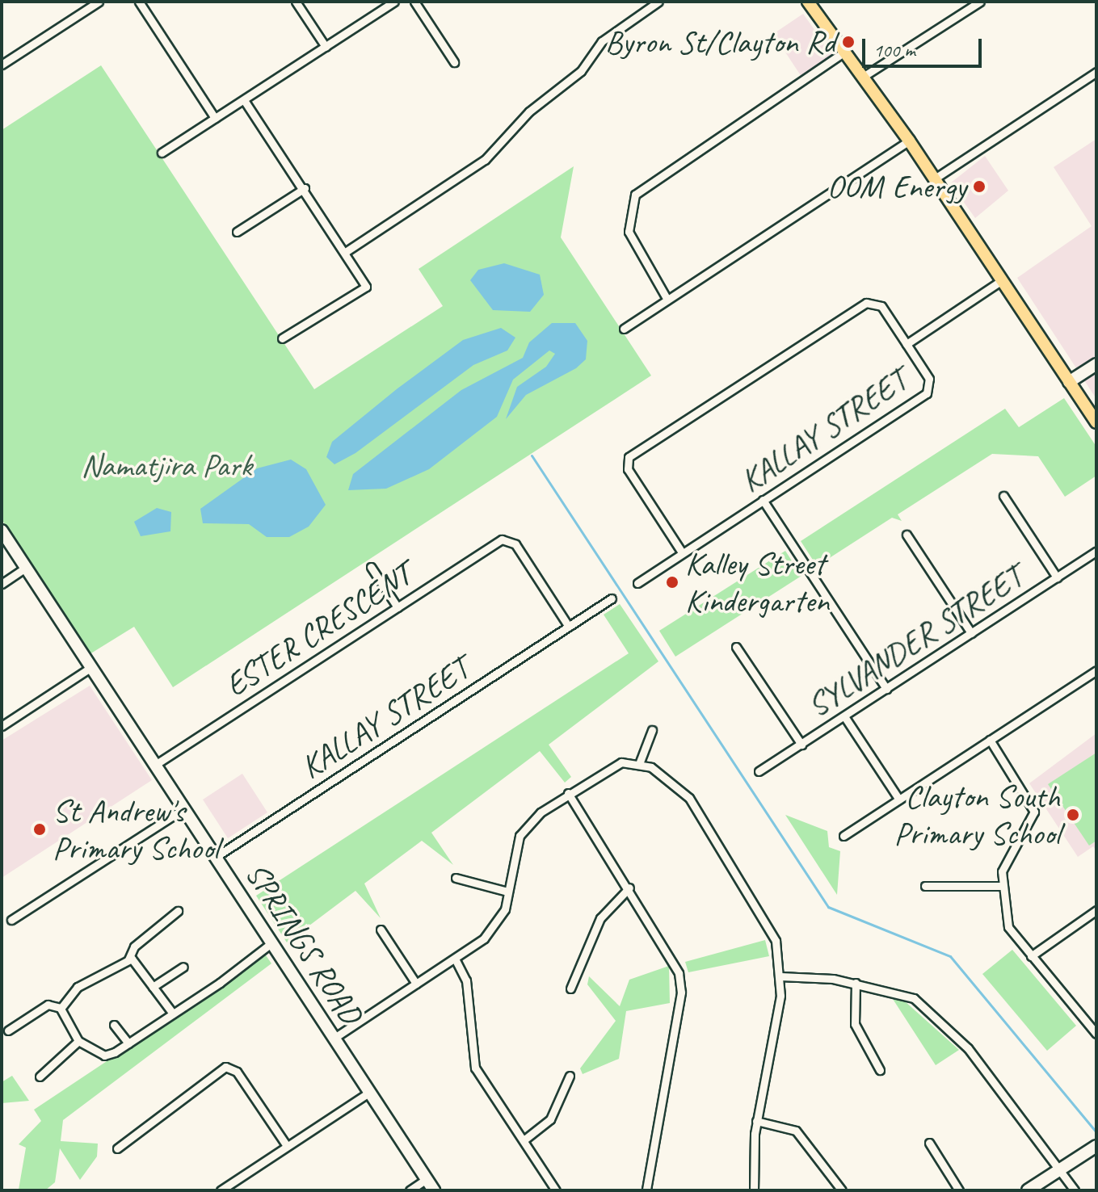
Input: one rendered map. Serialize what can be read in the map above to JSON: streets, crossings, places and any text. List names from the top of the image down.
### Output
{
  "streets": {
    "main road": ["SPRINGS ROAD"],
    "street": ["KALLAY STREET", "ESTER CRESCENT", "SYLVANDER STREET"]
  },
  "crossings": [
    ["KALLAY STREET", "ESTER CRESCENT"],
    ["KALLAY STREET", "SPRINGS ROAD"],
    ["ESTER CRESCENT", "SPRINGS ROAD"]
  ],
  "parks": ["Namatjira Park"],
  "places": [
    "Byron St/Clayton Rd",
    "OOM Energy",
    "Kalley Street Kindergarten",
    "Clayton South Primary School",
    "St Andrew's Primary School"
  ],
  "scale_bar": "100 m"
}
